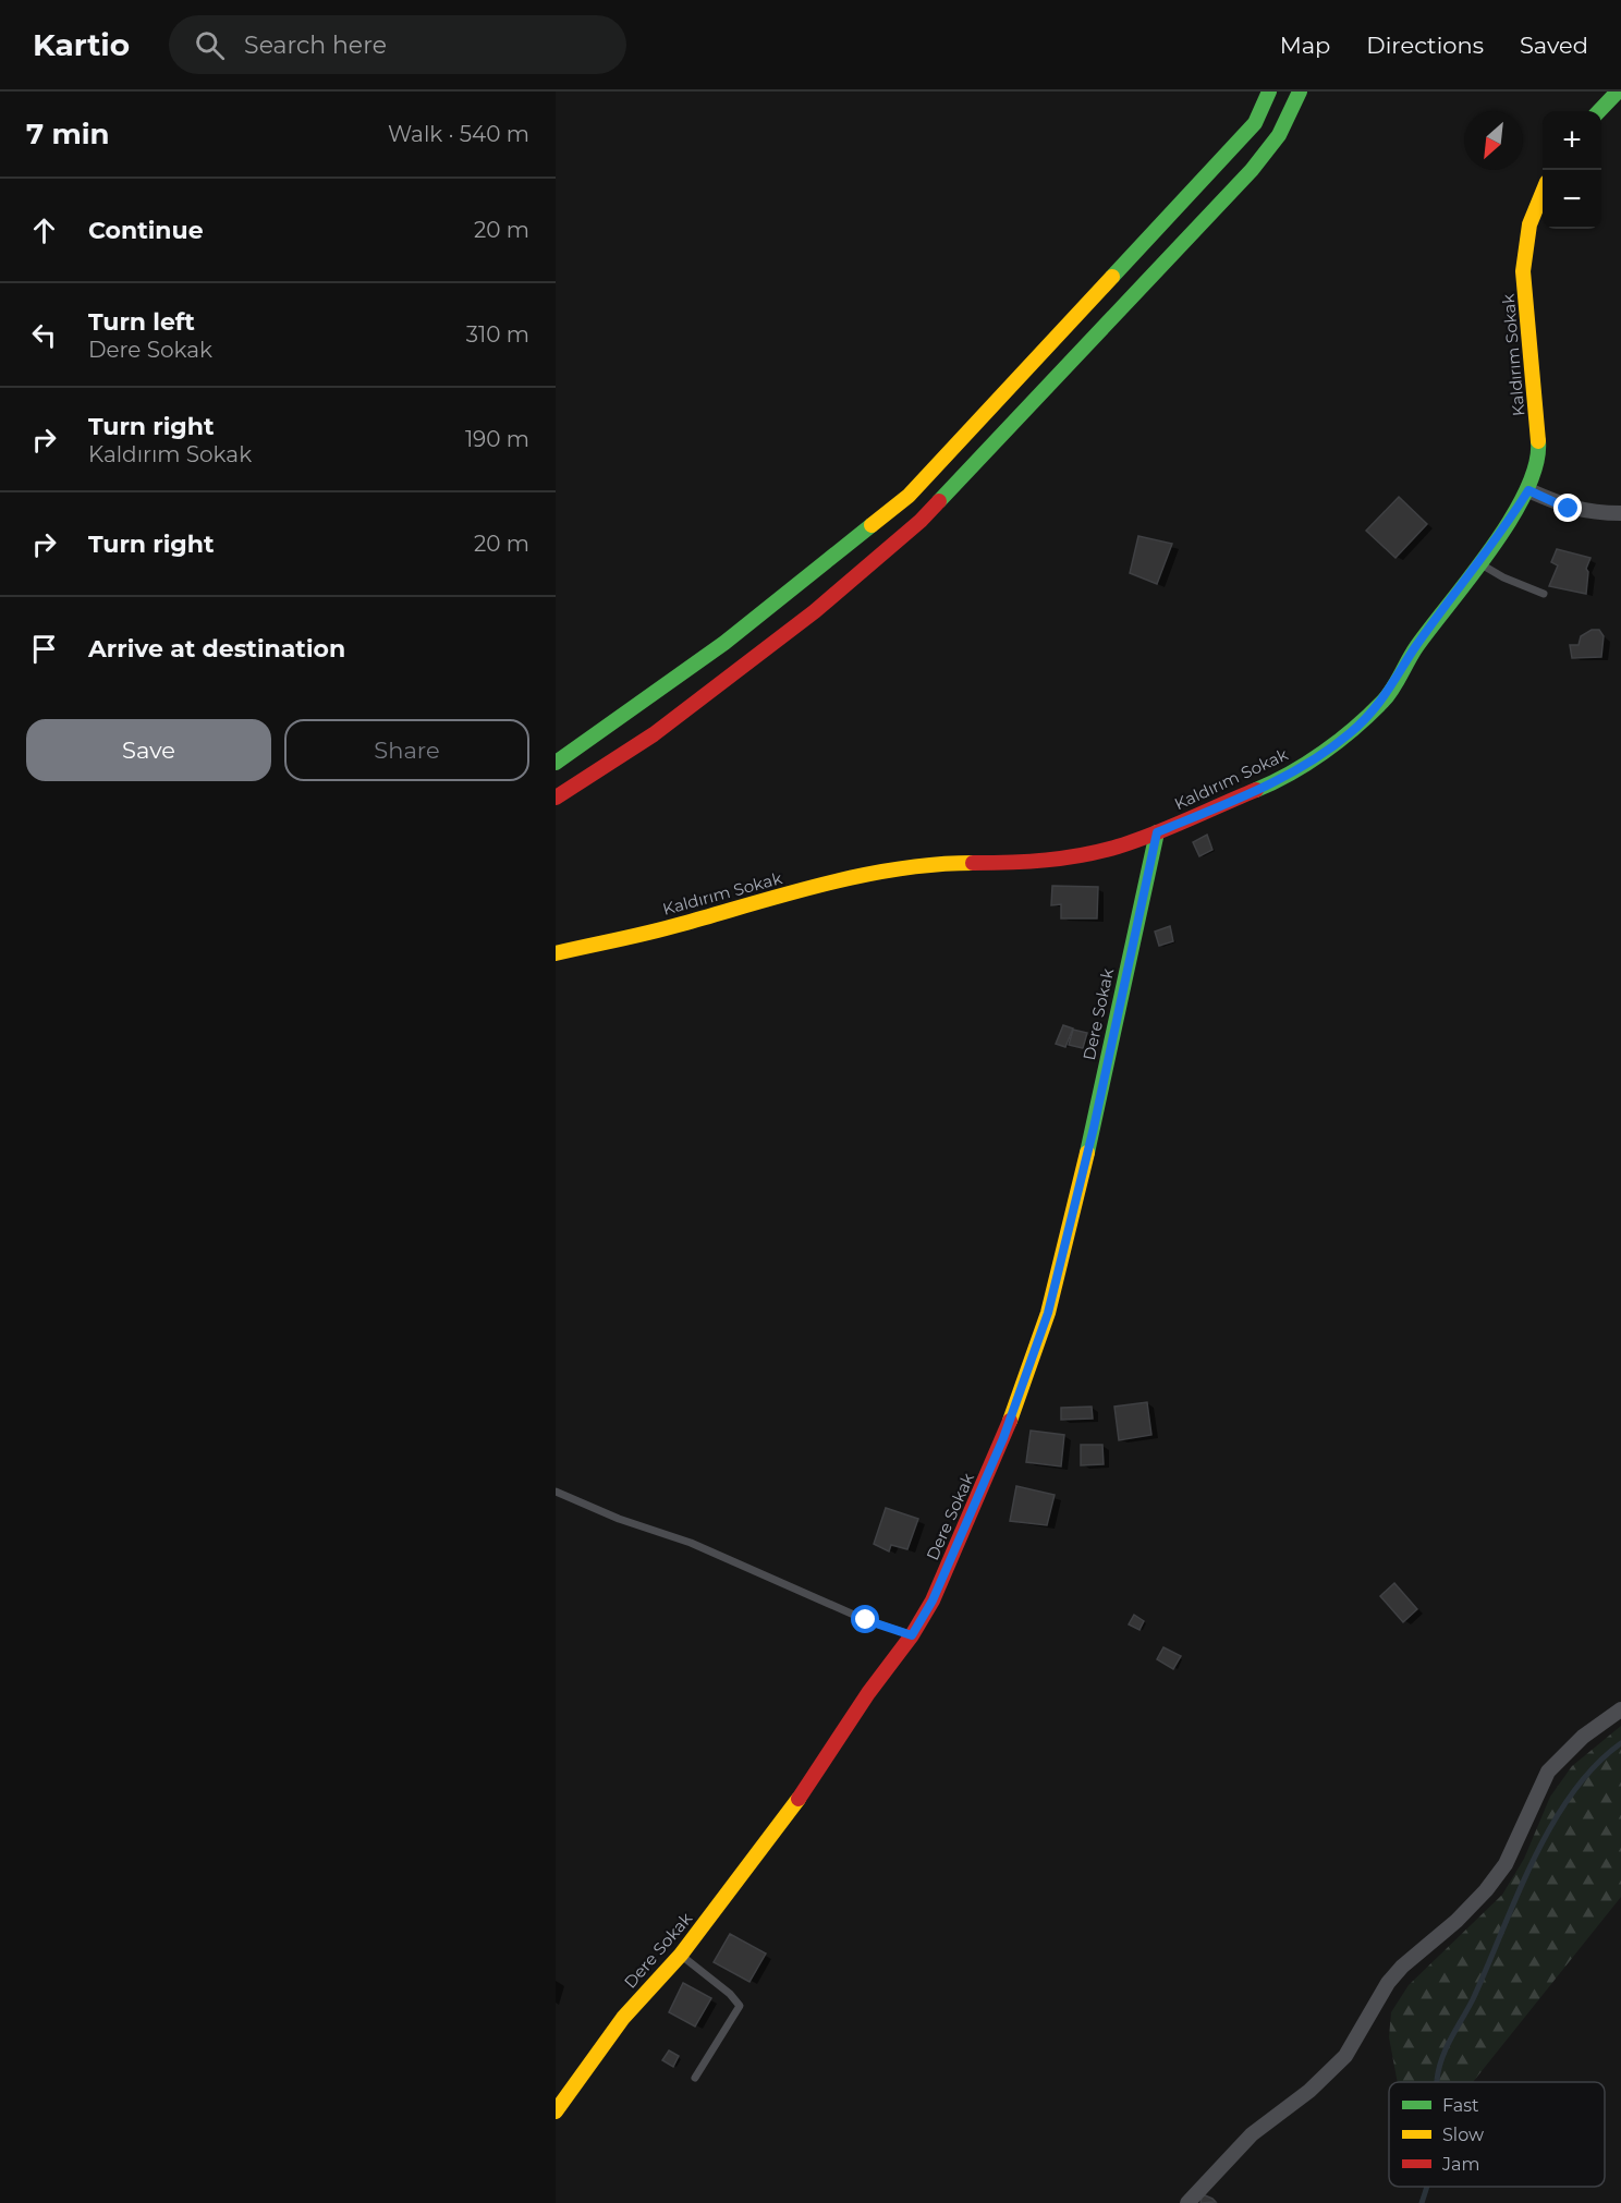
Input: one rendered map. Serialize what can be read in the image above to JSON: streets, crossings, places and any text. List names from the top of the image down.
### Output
{
  "streets": {
    "street": ["Kaldırım Sokak", "Dere Sokak"]
  },
  "crossings": [
    ["Kaldırım Sokak", "Dere Sokak"]
  ],
  "legend": ["Fast", "Slow", "Jam"],
  "north": "bottom left",
  "page": {
    "header": "Kartio",
    "search": "Search here",
    "nav": ["Map", "Directions", "Saved"],
    "heading": ["7 min", "Walk · 540 m"],
    "map_buttons": ["+", "−"],
    "list": [
      ["Continue", "20 m"],
      ["Turn left", "Dere Sokak", "310 m"],
      ["Turn right", "Kaldırım Sokak", "190 m"],
      ["Turn right", "20 m"],
      "Arrive at destination"
    ],
    "buttons": ["Save", "Share"]
  }
}
